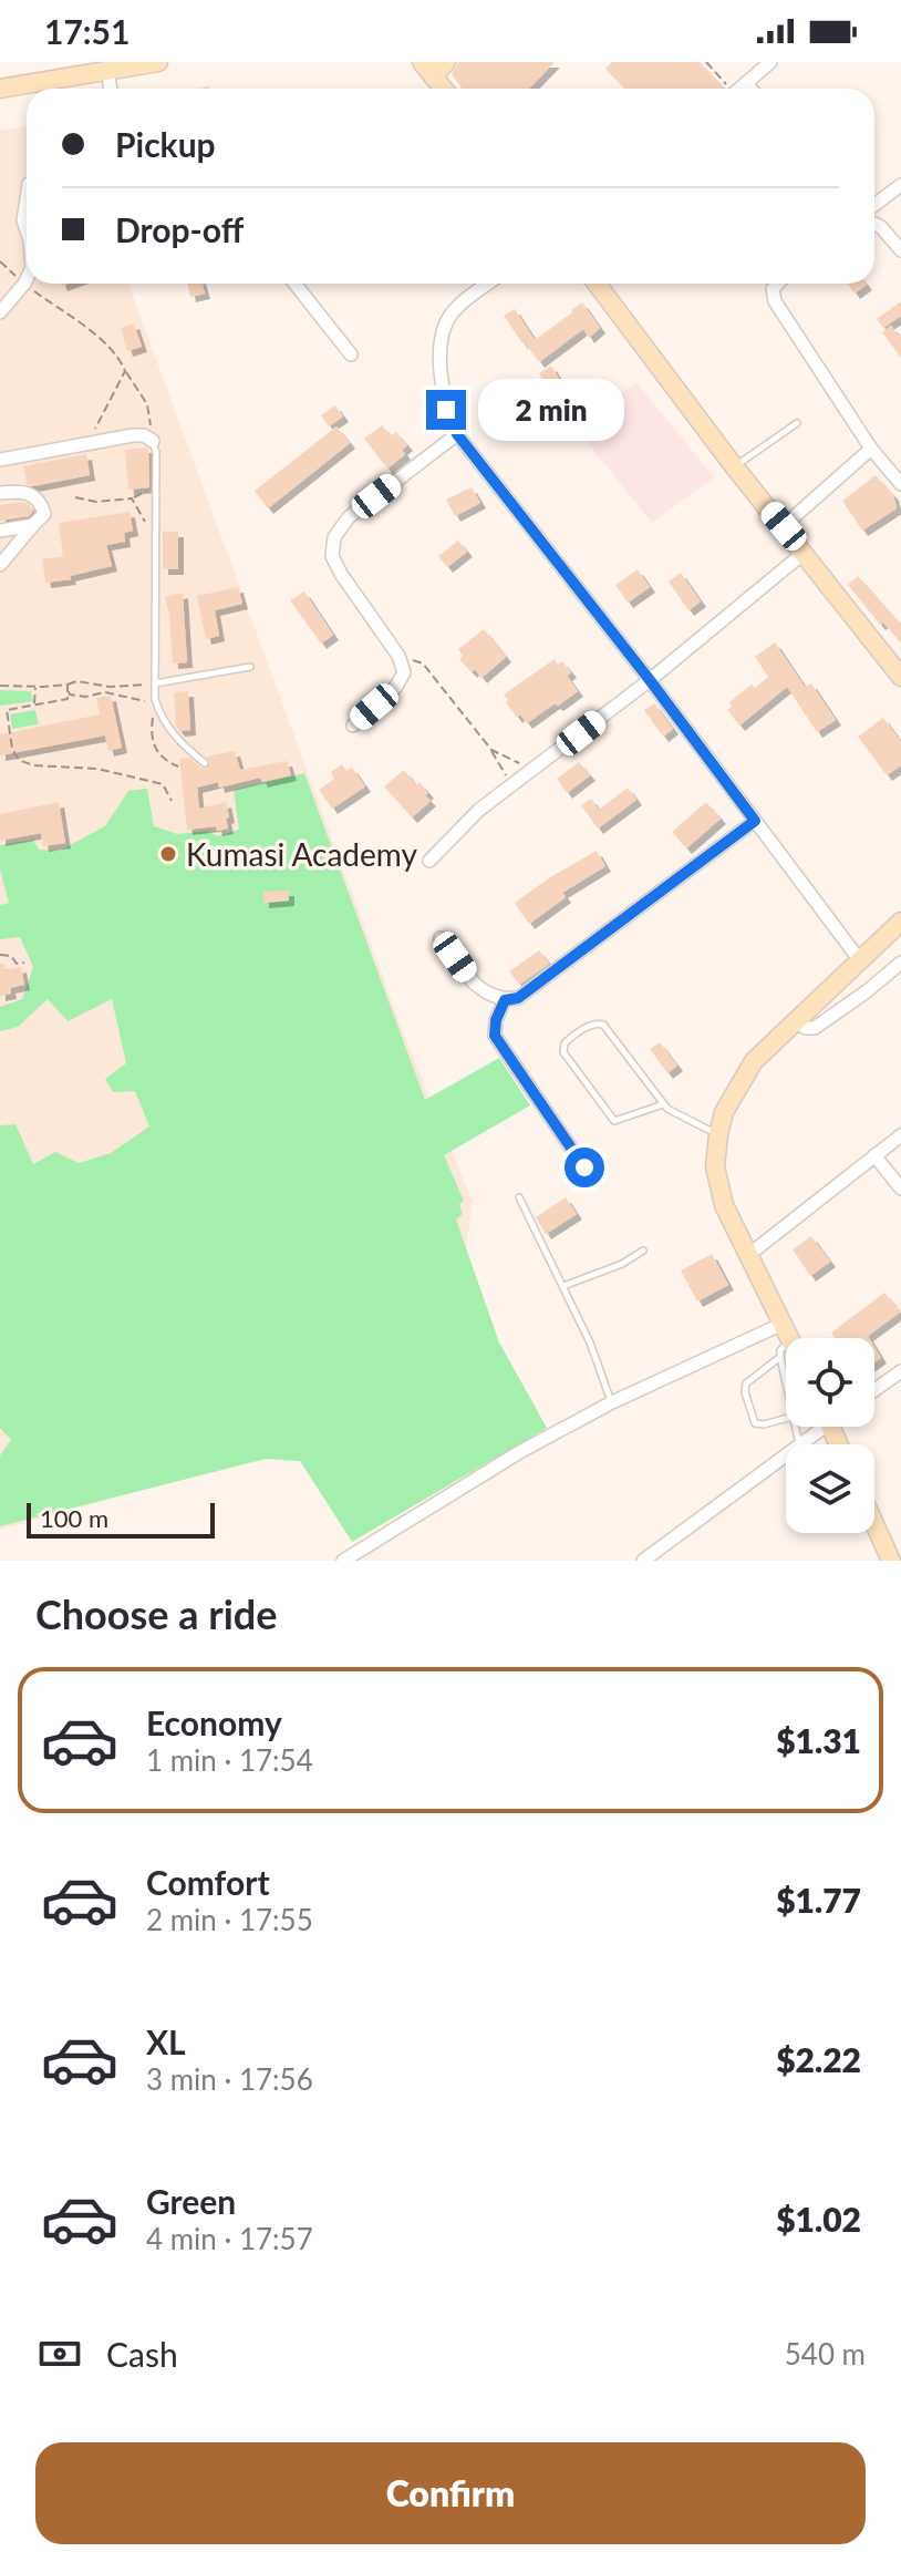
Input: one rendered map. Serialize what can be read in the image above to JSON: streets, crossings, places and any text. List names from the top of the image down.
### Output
{
  "places": ["Kumasi Academy"],
  "scale_bar": "100 m",
  "page": {
    "status": "17:51",
    "banner": ["Pickup", "Drop-off"],
    "bubble": "2 min",
    "scale": "100 m",
    "heading": "Choose a ride",
    "list": [
      {
        "name": "Economy",
        "note": "1 min · 17:54",
        "value": "$1.31"
      },
      {
        "name": "Comfort",
        "note": "2 min · 17:55",
        "value": "$1.77"
      },
      {
        "name": "XL",
        "note": "3 min · 17:56",
        "value": "$2.22"
      },
      {
        "name": "Green",
        "note": "4 min · 17:57",
        "value": "$1.02"
      }
    ],
    "pay": ["Cash", "540 m"],
    "buttons": "Confirm"
  }
}
